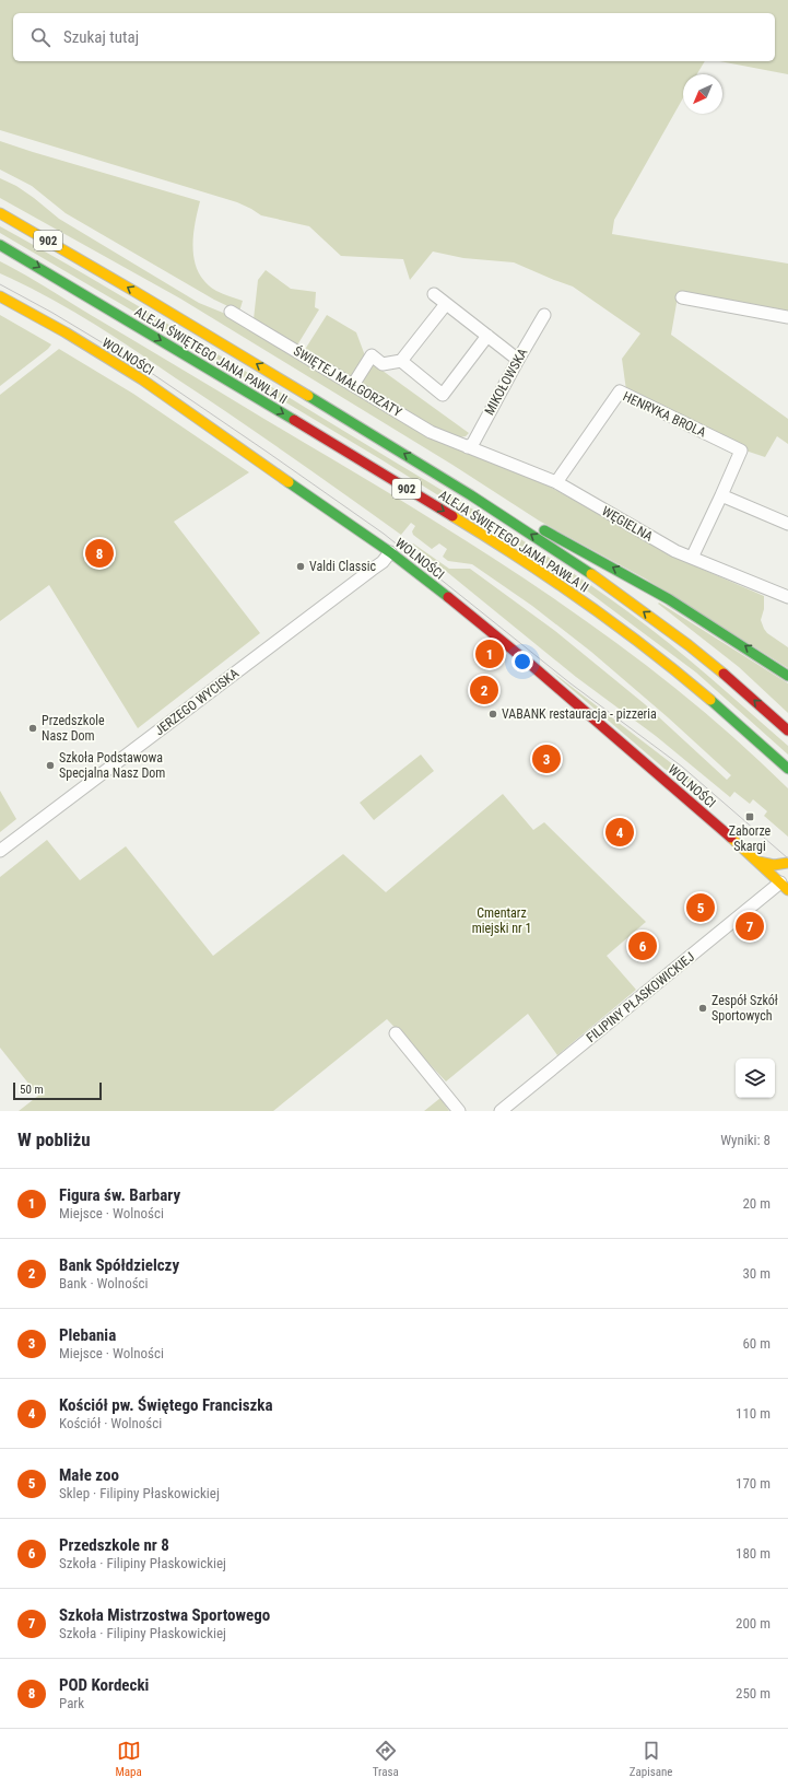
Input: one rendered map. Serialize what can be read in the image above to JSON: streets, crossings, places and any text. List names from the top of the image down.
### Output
{
  "streets": {
    "main road": ["902", "ALEJA ŚWIĘTEGO JANA PAWŁA II", "WOLNOŚCI"],
    "street": [
      "ŚWIĘTEJ MAŁGORZATY",
      "MIKOŁOWSKA",
      "HENRYKA BROLA",
      "WĘGIELNA",
      "JERZEGO WYCISKA",
      "FILIPINY PŁASKOWICKIEJ"
    ]
  },
  "crossings": [
    ["WOLNOŚCI", "JERZEGO WYCISKA"],
    ["WOLNOŚCI", "FILIPINY PŁASKOWICKIEJ"],
    ["ŚWIĘTEJ MAŁGORZATY", "MIKOŁOWSKA"],
    ["ŚWIĘTEJ MAŁGORZATY", "WĘGIELNA"],
    ["MIKOŁOWSKA", "WĘGIELNA"],
    ["HENRYKA BROLA", "WĘGIELNA"]
  ],
  "parks": ["Cmentarz miejski nr 1"],
  "places": {
    "other": [
      "Valdi Classic",
      "VABANK restauracja - pizzeria",
      "Przedszkole Nasz Dom",
      "Szkoła Podstawowa Specjalna Nasz Dom",
      "Zespół Szkół Sportowych"
    ],
    "transit": ["Zaborze Skargi"]
  },
  "scale_bar": "50 m",
  "north": "bottom left",
  "page": {
    "search": "Szukaj tutaj",
    "pins": [
      "8",
      "1",
      "2",
      "3",
      "4",
      "5",
      "7",
      "6"
    ],
    "scale": "50 m",
    "heading": ["W pobliżu", "Wyniki: 8"],
    "list": [
      {
        "mark": "1",
        "name": "Figura św. Barbary",
        "note": "Miejsce · Wolności",
        "value": "20 m"
      },
      {
        "mark": "2",
        "name": "Bank Spółdzielczy",
        "note": "Bank · Wolności",
        "value": "30 m"
      },
      {
        "mark": "3",
        "name": "Plebania",
        "note": "Miejsce · Wolności",
        "value": "60 m"
      },
      {
        "mark": "4",
        "name": "Kościół pw. Świętego Franciszka",
        "note": "Kościół · Wolności",
        "value": "110 m"
      },
      {
        "mark": "5",
        "name": "Małe zoo",
        "note": "Sklep · Filipiny Płaskowickiej",
        "value": "170 m"
      },
      {
        "mark": "6",
        "name": "Przedszkole nr 8",
        "note": "Szkoła · Filipiny Płaskowickiej",
        "value": "180 m"
      },
      {
        "mark": "7",
        "name": "Szkoła Mistrzostwa Sportowego",
        "note": "Szkoła · Filipiny Płaskowickiej",
        "value": "200 m"
      },
      {
        "mark": "8",
        "name": "POD Kordecki",
        "note": "Park",
        "value": "250 m"
      }
    ],
    "nav": ["Mapa", "Trasa", "Zapisane"]
  }
}
